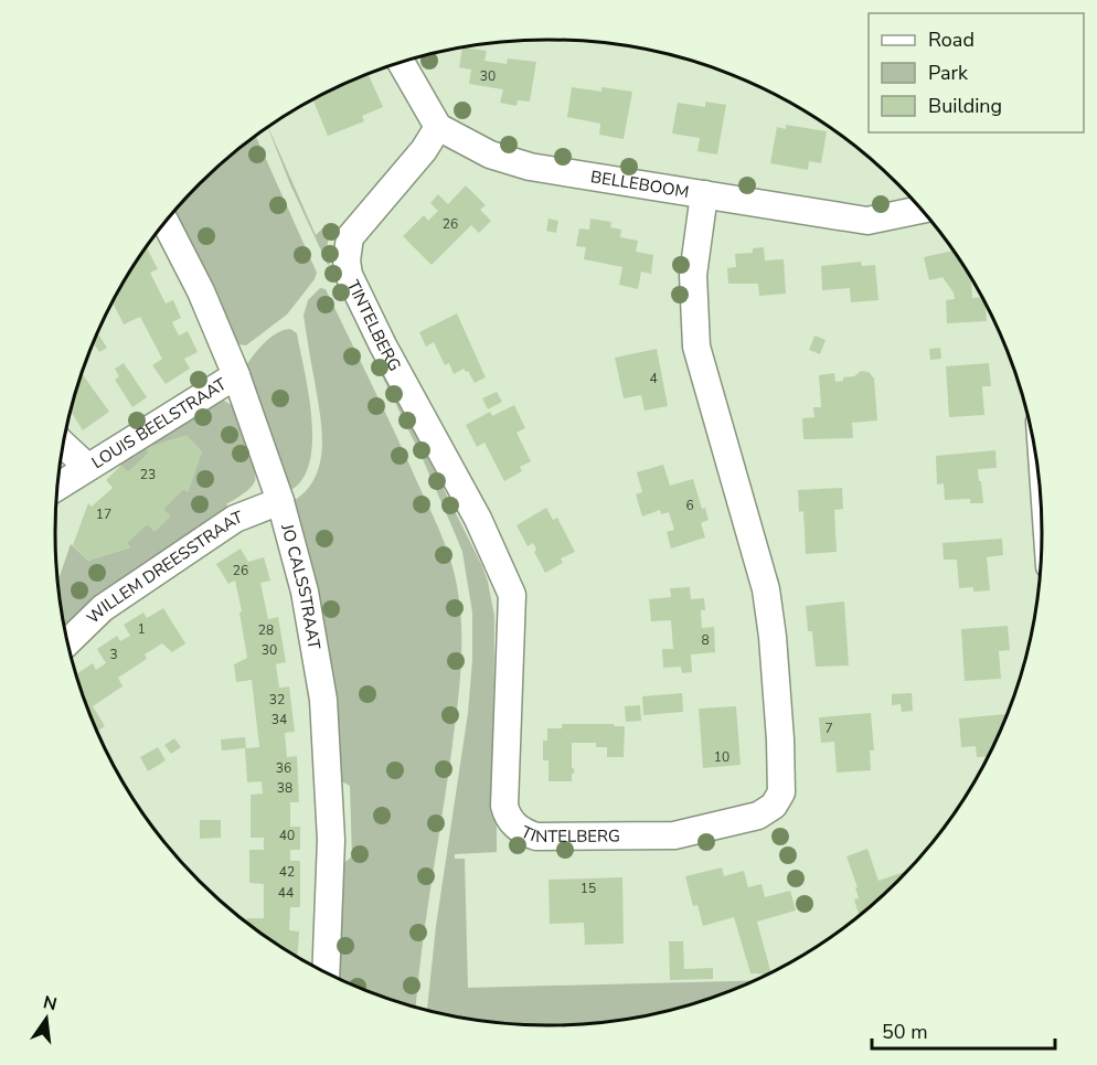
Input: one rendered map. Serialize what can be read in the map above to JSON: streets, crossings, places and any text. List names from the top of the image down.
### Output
{
  "streets": {
    "street": [
      "BELLEBOOM",
      "TINTELBERG",
      "LOUIS BEELSTRAAT",
      "WILLEM DREESSTRAAT",
      "JO CALSSTRAAT"
    ]
  },
  "crossings": [
    ["BELLEBOOM", "TINTELBERG"],
    ["LOUIS BEELSTRAAT", "JO CALSSTRAAT"],
    ["WILLEM DREESSTRAAT", "JO CALSSTRAAT"]
  ],
  "house_numbers": [
    "30",
    "26",
    "4",
    "23",
    "6",
    "17",
    "26",
    "1",
    "28",
    "8",
    "30",
    "3",
    "32",
    "34",
    "7",
    "10",
    "36",
    "38",
    "40",
    "42",
    "15",
    "44"
  ],
  "legend": ["Road", "Park", "Building"],
  "scale_bar": "50 m",
  "north": "top"
}
